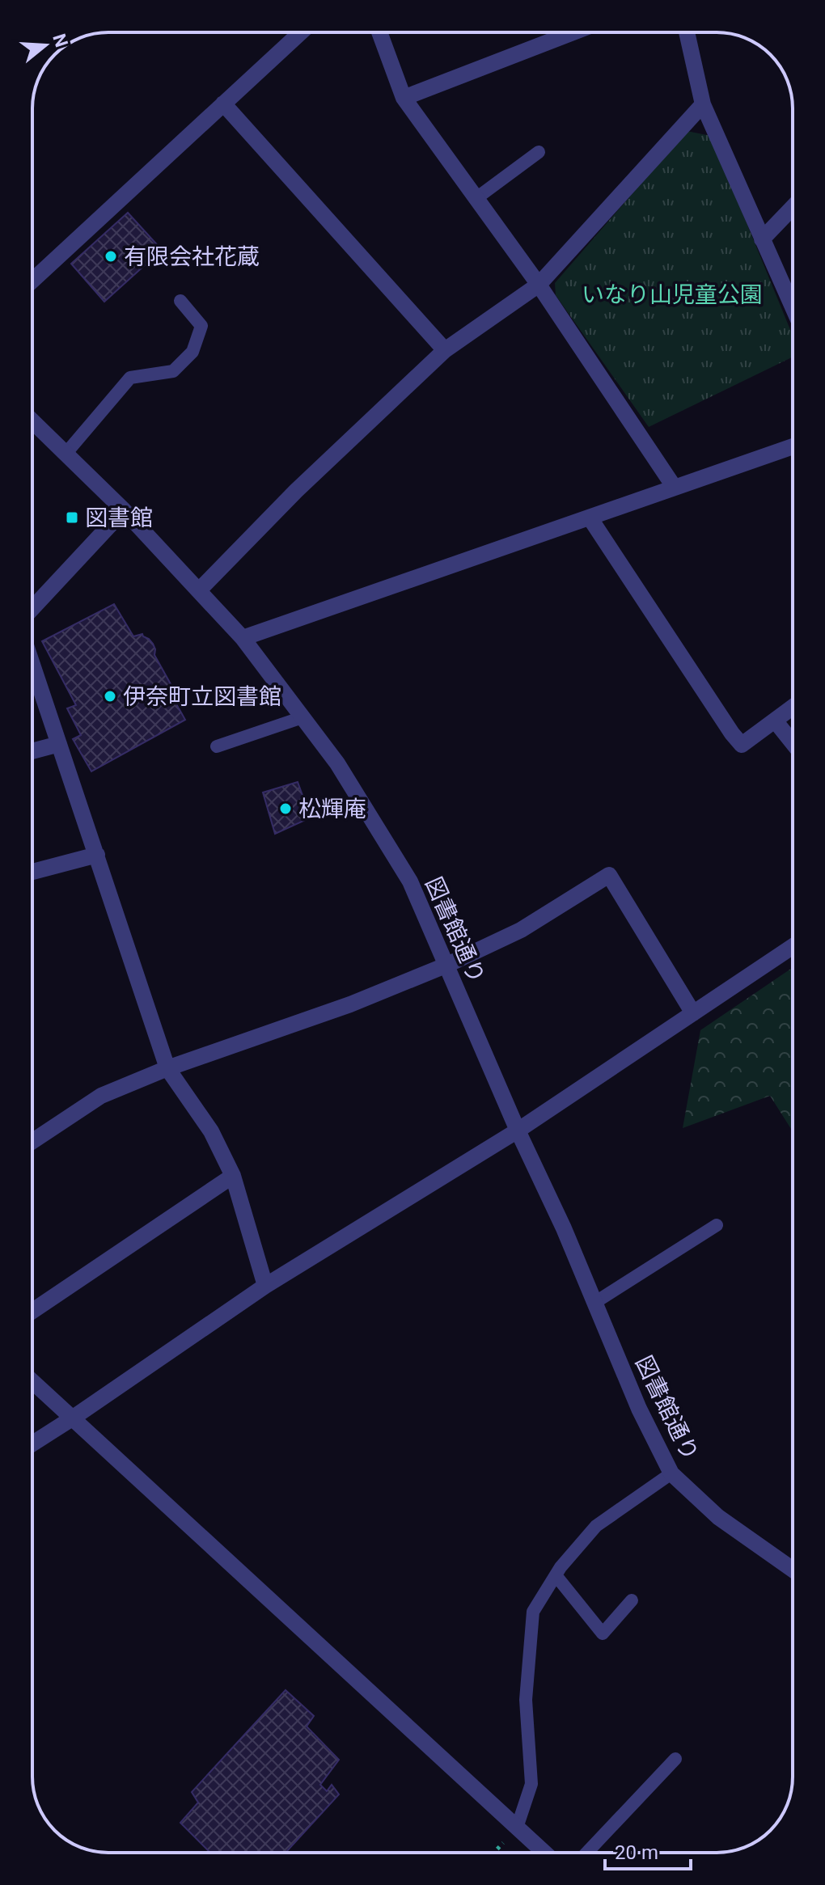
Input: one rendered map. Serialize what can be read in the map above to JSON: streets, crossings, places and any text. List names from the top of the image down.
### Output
{
  "streets": {
    "street": ["図書館通り"]
  },
  "parks": ["いなり山児童公園"],
  "places": {
    "other": ["有限会社花蔵", "伊奈町立図書館", "松輝庵"],
    "transit": ["図書館"]
  },
  "scale_bar": "20 m",
  "north": "right"
}
